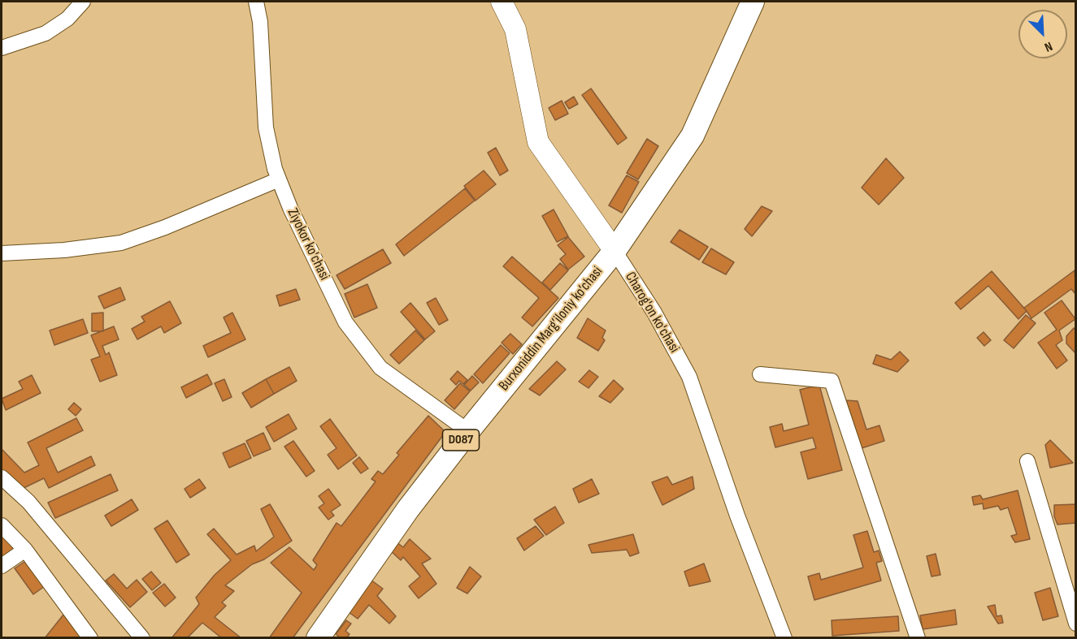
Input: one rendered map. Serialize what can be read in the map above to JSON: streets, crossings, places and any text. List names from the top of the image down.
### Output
{
  "streets": {
    "main road": ["Burxoniddin Marg’iloniy ko’chasi", "D087"],
    "street": ["Ziyokor ko'chasi", "Charog'on ko'chasi"]
  },
  "crossings": [
    ["Ziyokor ko'chasi", "Burxoniddin Marg’iloniy ko’chasi"],
    ["Charog'on ko'chasi", "Burxoniddin Marg’iloniy ko’chasi"]
  ],
  "north": "bottom right"
}
